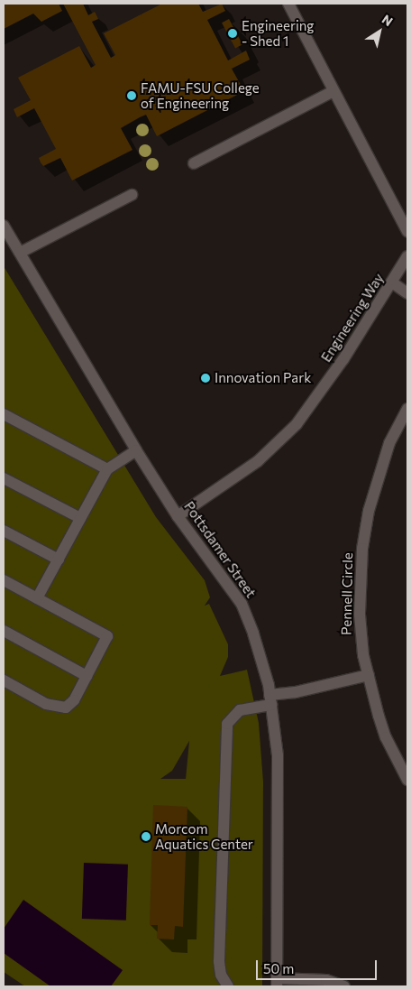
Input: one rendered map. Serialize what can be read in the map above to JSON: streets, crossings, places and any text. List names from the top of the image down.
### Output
{
  "streets": {
    "street": ["Engineering Way", "Pottsdamer Street", "Pennell Circle"]
  },
  "crossings": [
    ["Engineering Way", "Pottsdamer Street"]
  ],
  "places": [
    "Engineering - Shed 1",
    "FAMU-FSU College of Engineering",
    "Innovation Park",
    "Morcom Aquatics Center"
  ],
  "scale_bar": "50 m",
  "north": "top right"
}
